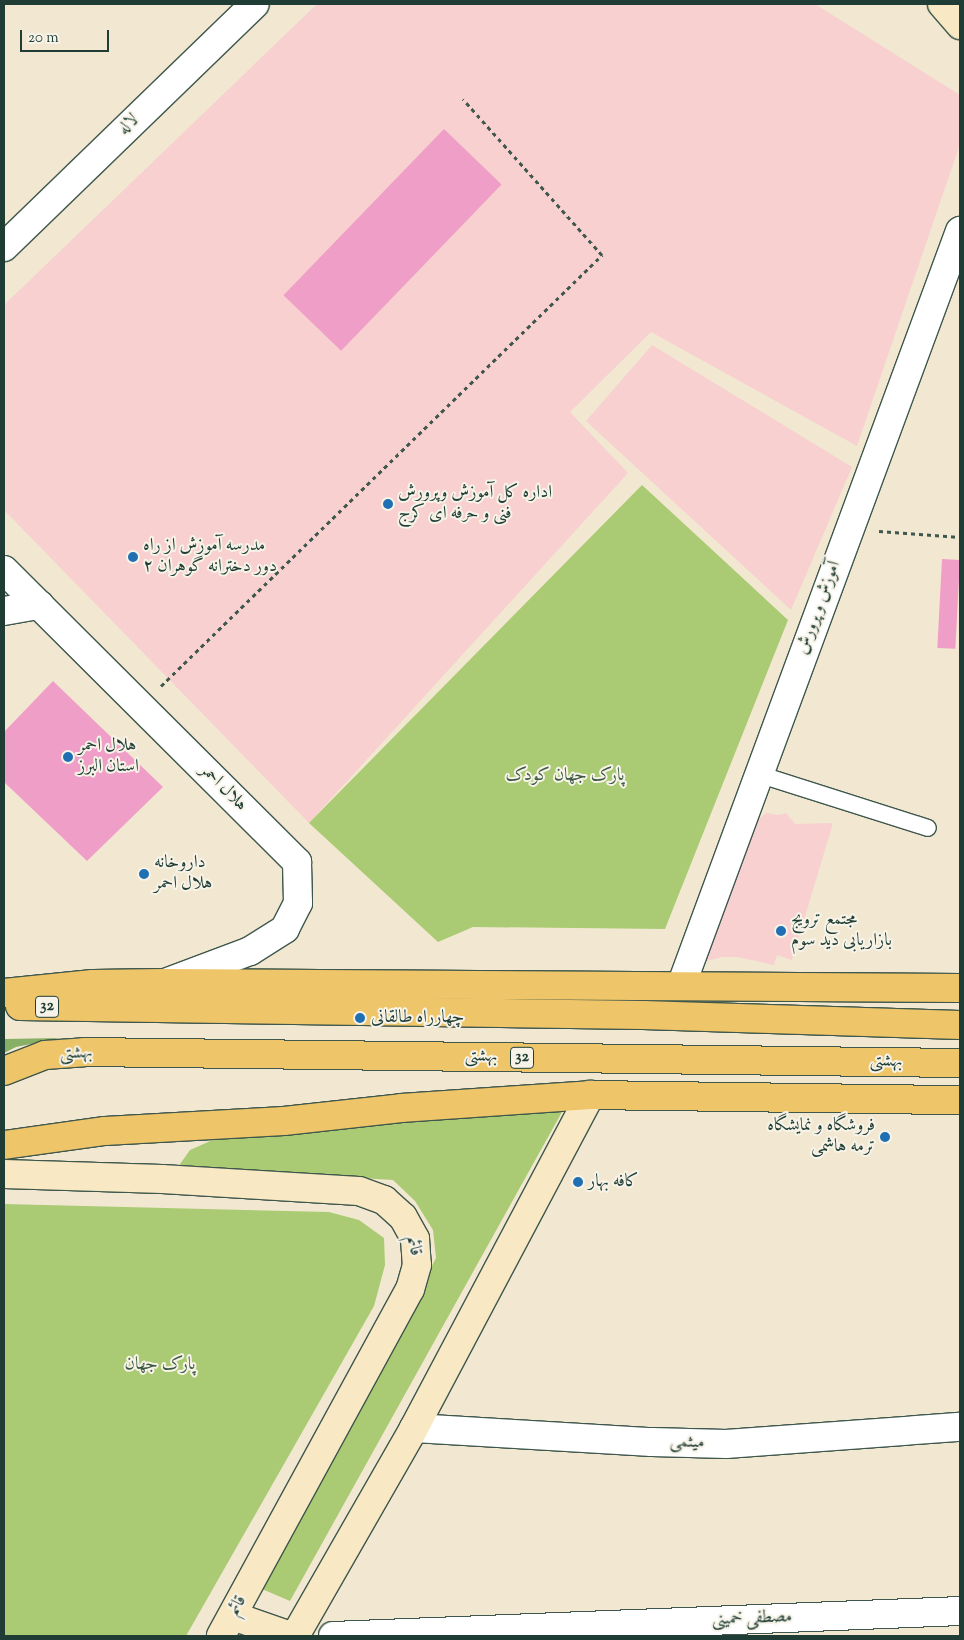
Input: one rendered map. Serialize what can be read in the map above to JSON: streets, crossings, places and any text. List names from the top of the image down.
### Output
{
  "streets": {
    "main road": ["32", "بهشتى", "قائم"],
    "street": [
      "لاله",
      "آموزش و پرورش",
      "هلال احمر",
      "میثمی",
      "مصطفی خمینی"
    ]
  },
  "parks": ["پارک جهان کودک", "پارک جهان"],
  "places": [
    "اداره کل آموزش وپرورش فنی و حرفه ای کرج",
    "مدرسه آموزش از راه دور دخترانه گوهران ۲",
    "هلال احمر استان البرز",
    "داروخانه هلال احمر",
    "مجتمع ترویج بازاریابی دید سوم",
    "چهارراه طالقانی",
    "فروشگاه و نمايشگاه ترمه هاشمى",
    "کافه بهار"
  ],
  "scale_bar": "20 m"
}
